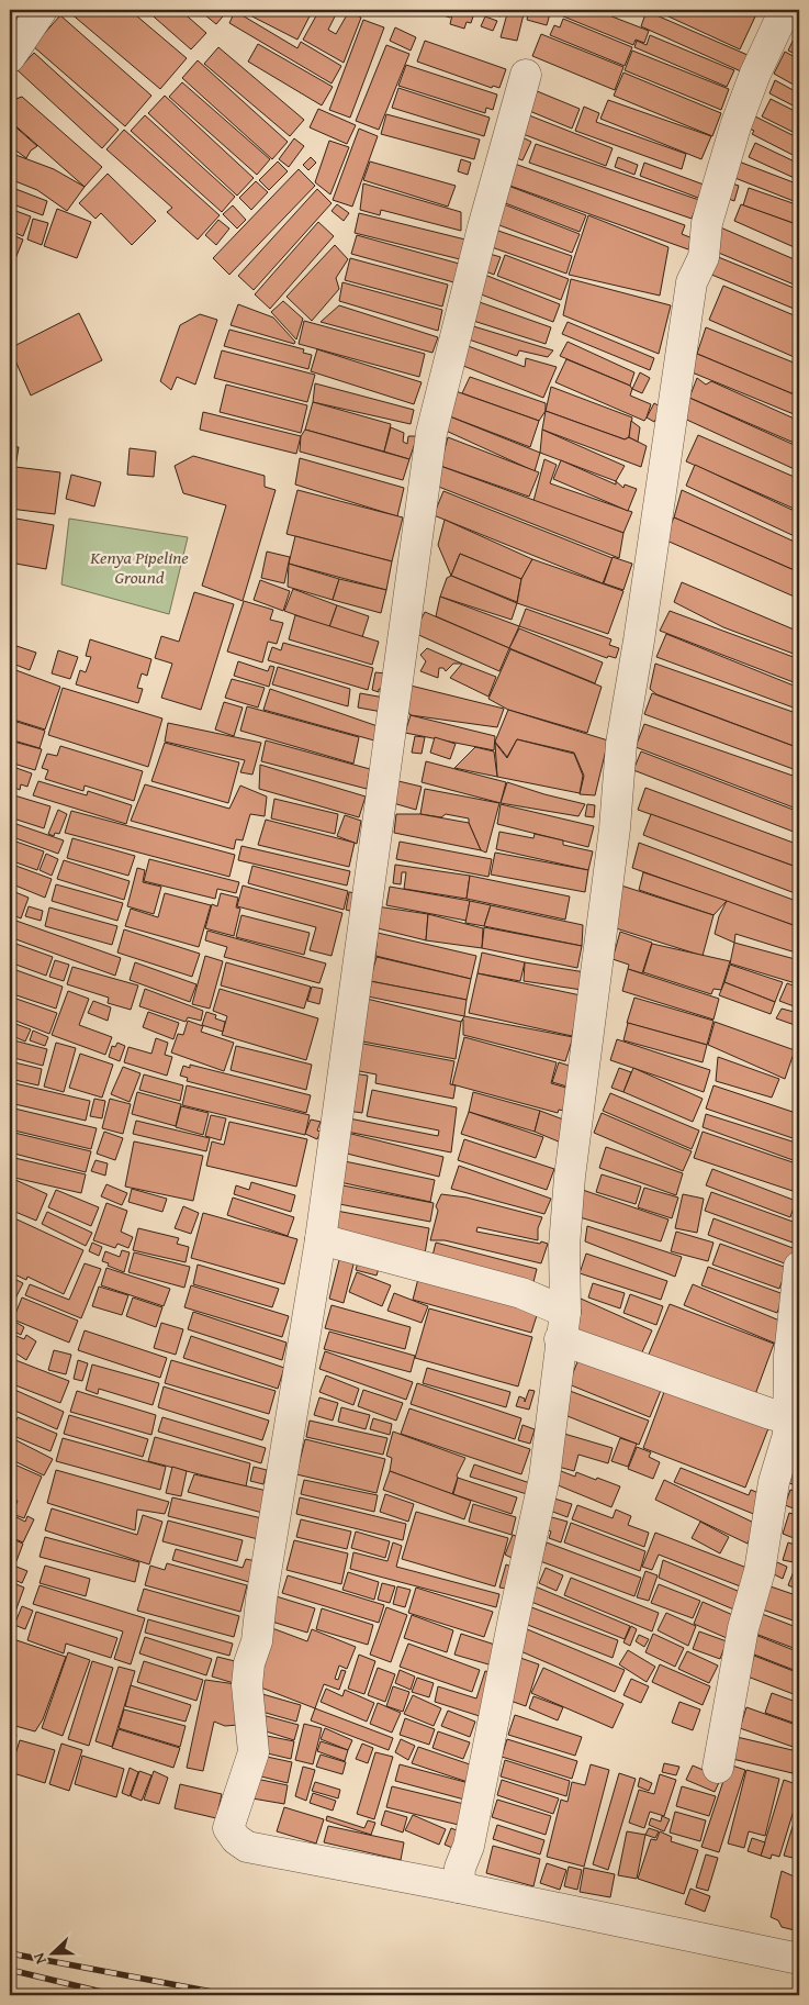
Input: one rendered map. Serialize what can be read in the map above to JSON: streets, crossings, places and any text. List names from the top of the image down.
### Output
{
  "parks": ["Kenya Pipeline Ground"],
  "north": "left"
}
